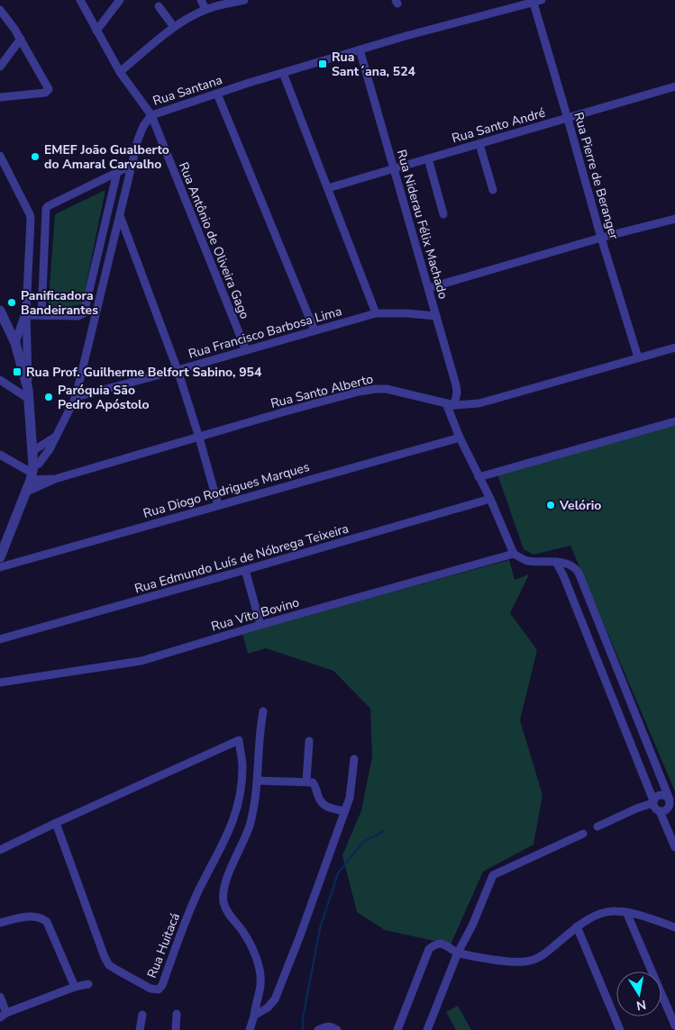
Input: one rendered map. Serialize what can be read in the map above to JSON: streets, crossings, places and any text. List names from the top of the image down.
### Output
{
  "streets": {
    "street": [
      "Rua Santana",
      "Rua Santo André",
      "Rua Pierre de Beranger",
      "Rua Niderau Félix Machado",
      "Rua Antônio de Oliveira Gago",
      "Rua Francisco Barbosa Lima",
      "Rua Santo Alberto",
      "Rua Diogo Rodrigues Marques",
      "Rua Edmundo Luís de Nóbrega Teixeira",
      "Rua Vito Bovino",
      "Rua Huitacá"
    ]
  },
  "crossings": [
    ["Rua Santana", "Rua Pierre de Beranger"],
    ["Rua Santana", "Rua Niderau Félix Machado"],
    ["Rua Santana", "Rua Antônio de Oliveira Gago"],
    ["Rua Santana", "Rua Francisco Barbosa Lima"],
    ["Rua Santana", "Rua Santo Alberto"],
    ["Rua Santo André", "Rua Pierre de Beranger"],
    ["Rua Santo André", "Rua Niderau Félix Machado"],
    ["Rua Pierre de Beranger", "Rua Santo Alberto"],
    ["Rua Niderau Félix Machado", "Rua Francisco Barbosa Lima"],
    ["Rua Niderau Félix Machado", "Rua Santo Alberto"],
    ["Rua Antônio de Oliveira Gago", "Rua Francisco Barbosa Lima"]
  ],
  "places": {
    "transit": ["Rua Sant´ana, 524", "Rua Prof. Guilherme Belfort Sabino, 954"],
    "other": [
      "EMEF João Gualberto do Amaral Carvalho",
      "Panificadora Bandeirantes",
      "Paróquia São Pedro Apóstolo",
      "Velório"
    ]
  },
  "north": "bottom"
}
